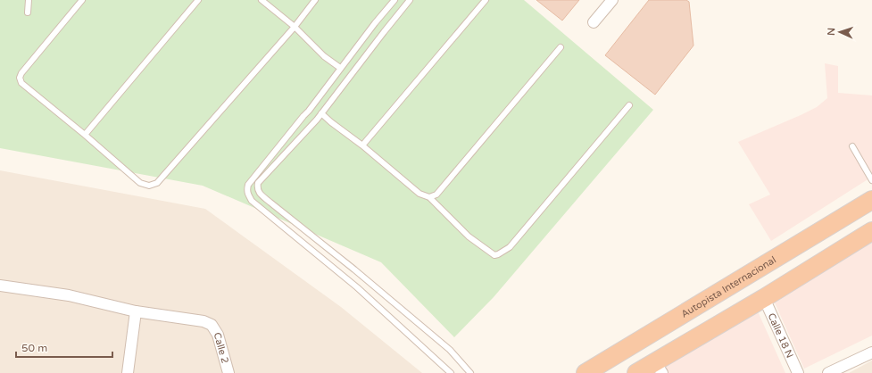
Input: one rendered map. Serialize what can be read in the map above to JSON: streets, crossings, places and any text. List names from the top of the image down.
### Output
{
  "streets": {
    "highway": ["Autopista Internacional"],
    "street": ["Calle 18 N", "Calle 2"]
  },
  "scale_bar": "50 m",
  "north": "left"
}
